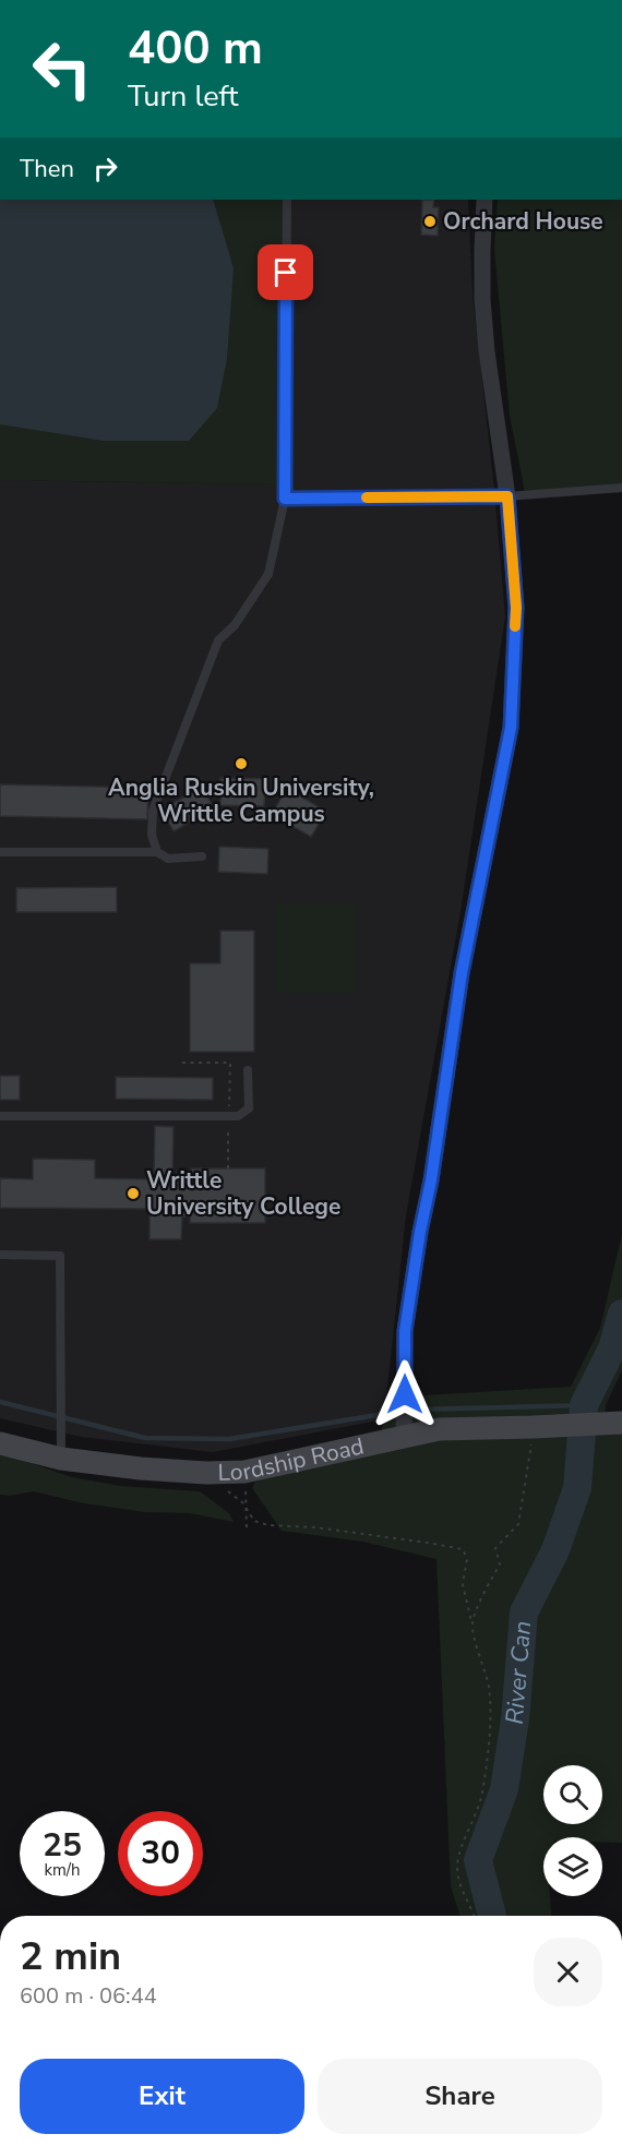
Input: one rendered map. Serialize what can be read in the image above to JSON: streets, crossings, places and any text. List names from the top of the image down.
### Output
{
  "streets": {
    "street": ["Lordship Road"]
  },
  "water": ["River Can"],
  "places": ["Orchard House", "Anglia Ruskin University, Writtle Campus", "Writtle University College"],
  "page": {
    "turn": ["400 m", "Turn left"],
    "then": "Then",
    "speed": "25 km/h",
    "limit": "30",
    "heading": ["2 min", "600 m · 06:44"],
    "buttons": ["Exit", "Share"]
  }
}
